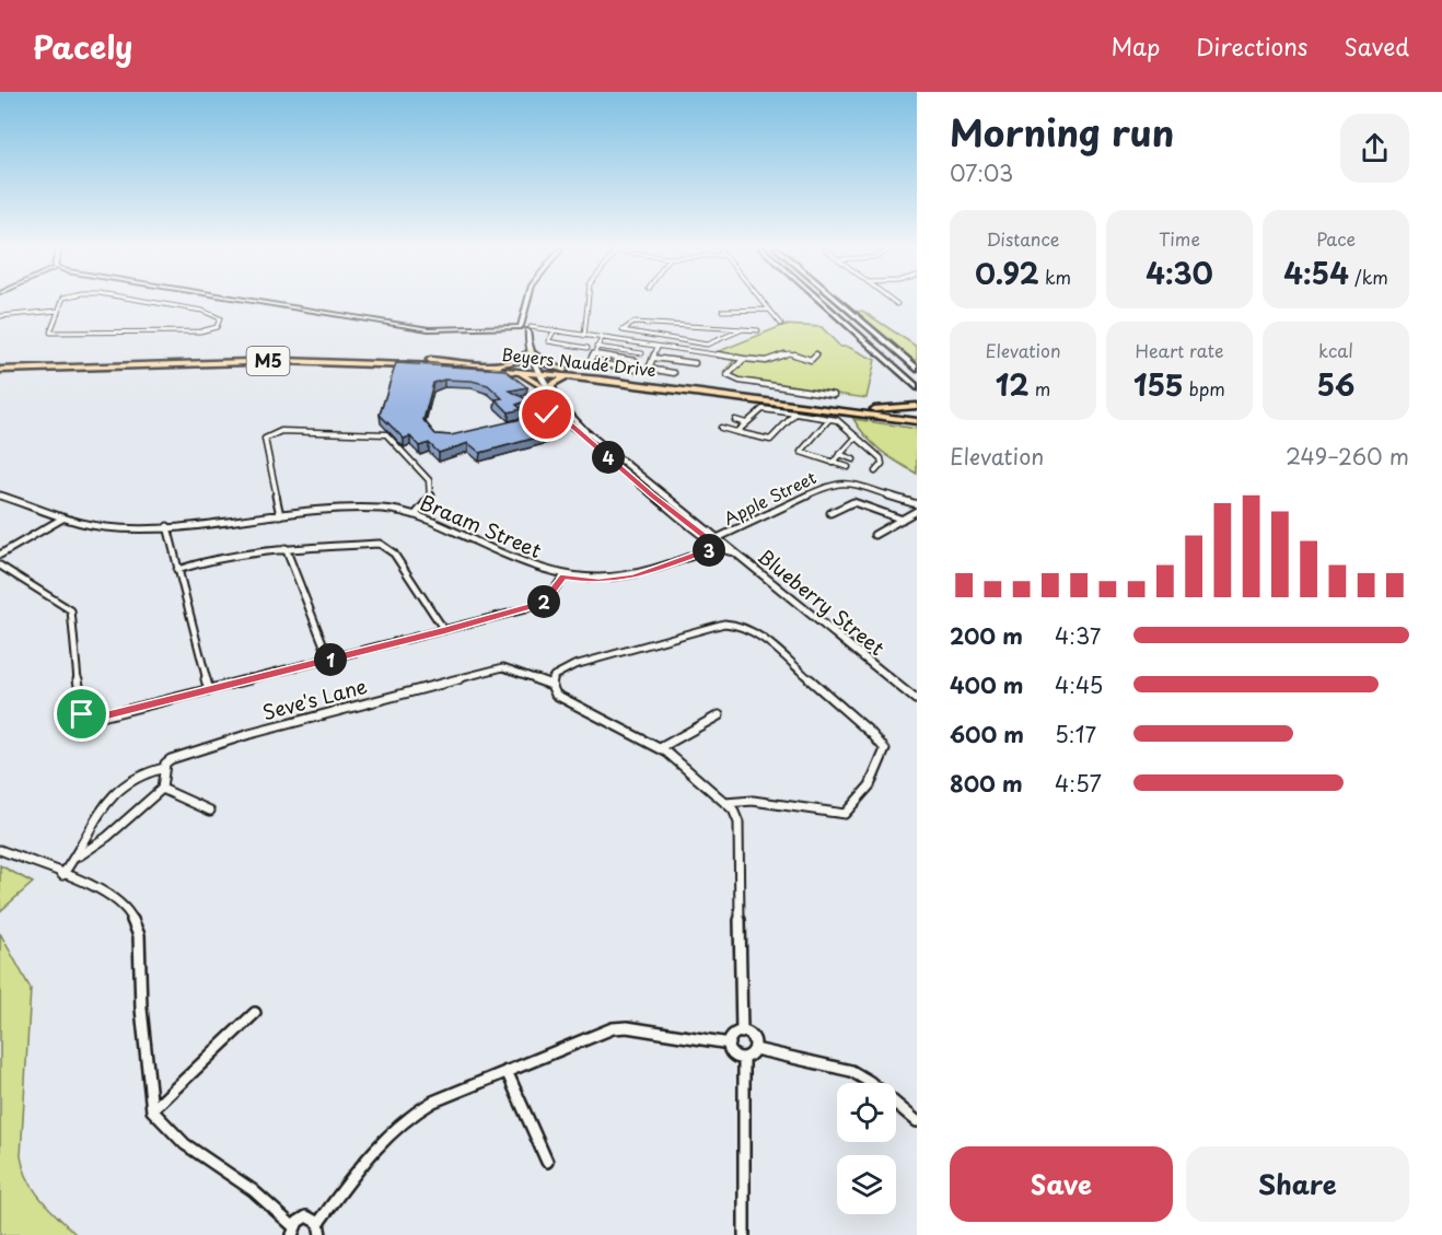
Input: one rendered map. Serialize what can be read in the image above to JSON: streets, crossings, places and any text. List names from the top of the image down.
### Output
{
  "streets": {
    "main road": ["M5", "Beyers Naudé Drive"],
    "street": [
      "Apple Street",
      "Braam Street",
      "Blueberry Street",
      "Seve's Lane"
    ]
  },
  "crossings": [
    ["Beyers Naudé Drive", "Blueberry Street"],
    ["Apple Street", "Braam Street"],
    ["Apple Street", "Blueberry Street"],
    ["Braam Street", "Blueberry Street"]
  ],
  "page": {
    "header": "Pacely",
    "nav": ["Map", "Directions", "Saved"],
    "heading": ["Morning run", "07:03"],
    "stats": [
      ["Distance", "0.92 km"],
      ["Time", "4:30"],
      ["Pace", "4:54 /km"],
      ["Elevation", "12 m"],
      ["Heart rate", "155 bpm"],
      ["kcal", "56"]
    ],
    "chart": ["Elevation", "249–260 m"],
    "pins": [
      "4",
      "3",
      "2",
      "1"
    ],
    "list": [
      {
        "name": "200 m",
        "note": "4:37"
      },
      {
        "name": "400 m",
        "note": "4:45"
      },
      {
        "name": "600 m",
        "note": "5:17"
      },
      {
        "name": "800 m",
        "note": "4:57"
      }
    ],
    "buttons": ["Save", "Share"]
  }
}
